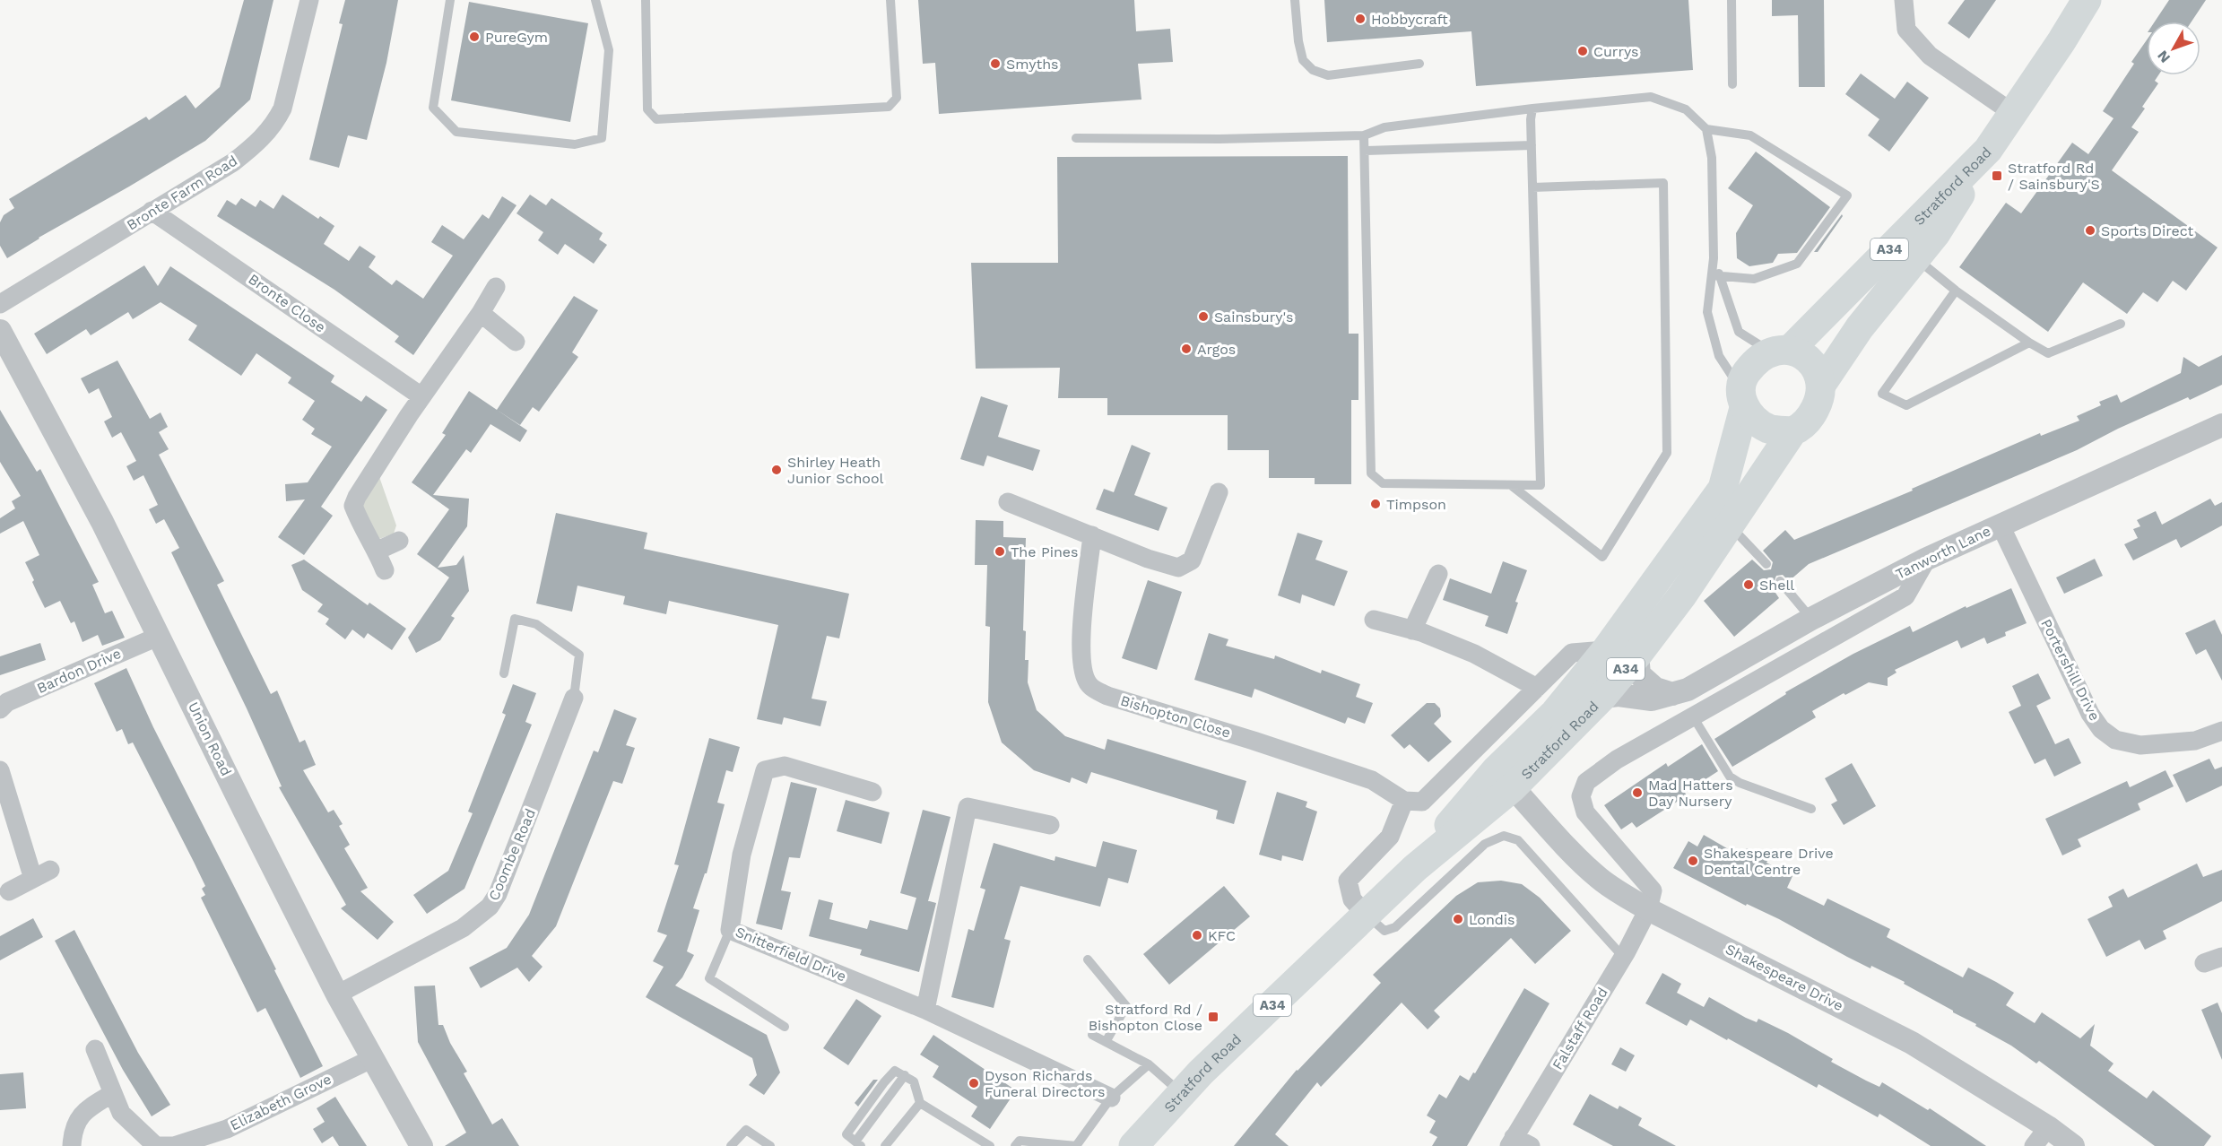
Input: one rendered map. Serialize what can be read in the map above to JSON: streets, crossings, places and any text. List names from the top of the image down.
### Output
{
  "streets": {
    "highway": ["Stratford Road", "A34"],
    "street": [
      "Bronte Farm Road",
      "Bronte Close",
      "Tanworth Lane",
      "Portershill Drive",
      "Bardon Drive",
      "Bishopton Close",
      "Union Road",
      "Coombe Road",
      "Snitterfield Drive",
      "Shakespeare Drive",
      "Falstaff Road",
      "Elizabeth Grove"
    ]
  },
  "crossings": [
    ["Stratford Road", "A34"],
    ["Stratford Road", "Tanworth Lane"],
    ["Stratford Road", "Shakespeare Drive"],
    ["Bronte Farm Road", "Bronte Close"],
    ["Tanworth Lane", "Portershill Drive"],
    ["Bardon Drive", "Union Road"],
    ["Union Road", "Coombe Road"],
    ["Union Road", "Elizabeth Grove"],
    ["Shakespeare Drive", "Falstaff Road"]
  ],
  "places": {
    "other": [
      "Hobbycraft",
      "PureGym",
      "Currys",
      "Smyths",
      "Sports Direct",
      "Sainsbury's",
      "Argos",
      "Shirley Heath Junior School",
      "Timpson",
      "The Pines",
      "Shell",
      "Mad Hatters Day Nursery",
      "Shakespeare Drive Dental Centre",
      "Londis",
      "KFC",
      "Dyson Richards Funeral Directors"
    ],
    "transit": ["Stratford Rd / Sainsbury'S", "Stratford Rd / Bishopton Close"]
  },
  "north": "bottom left"
}
